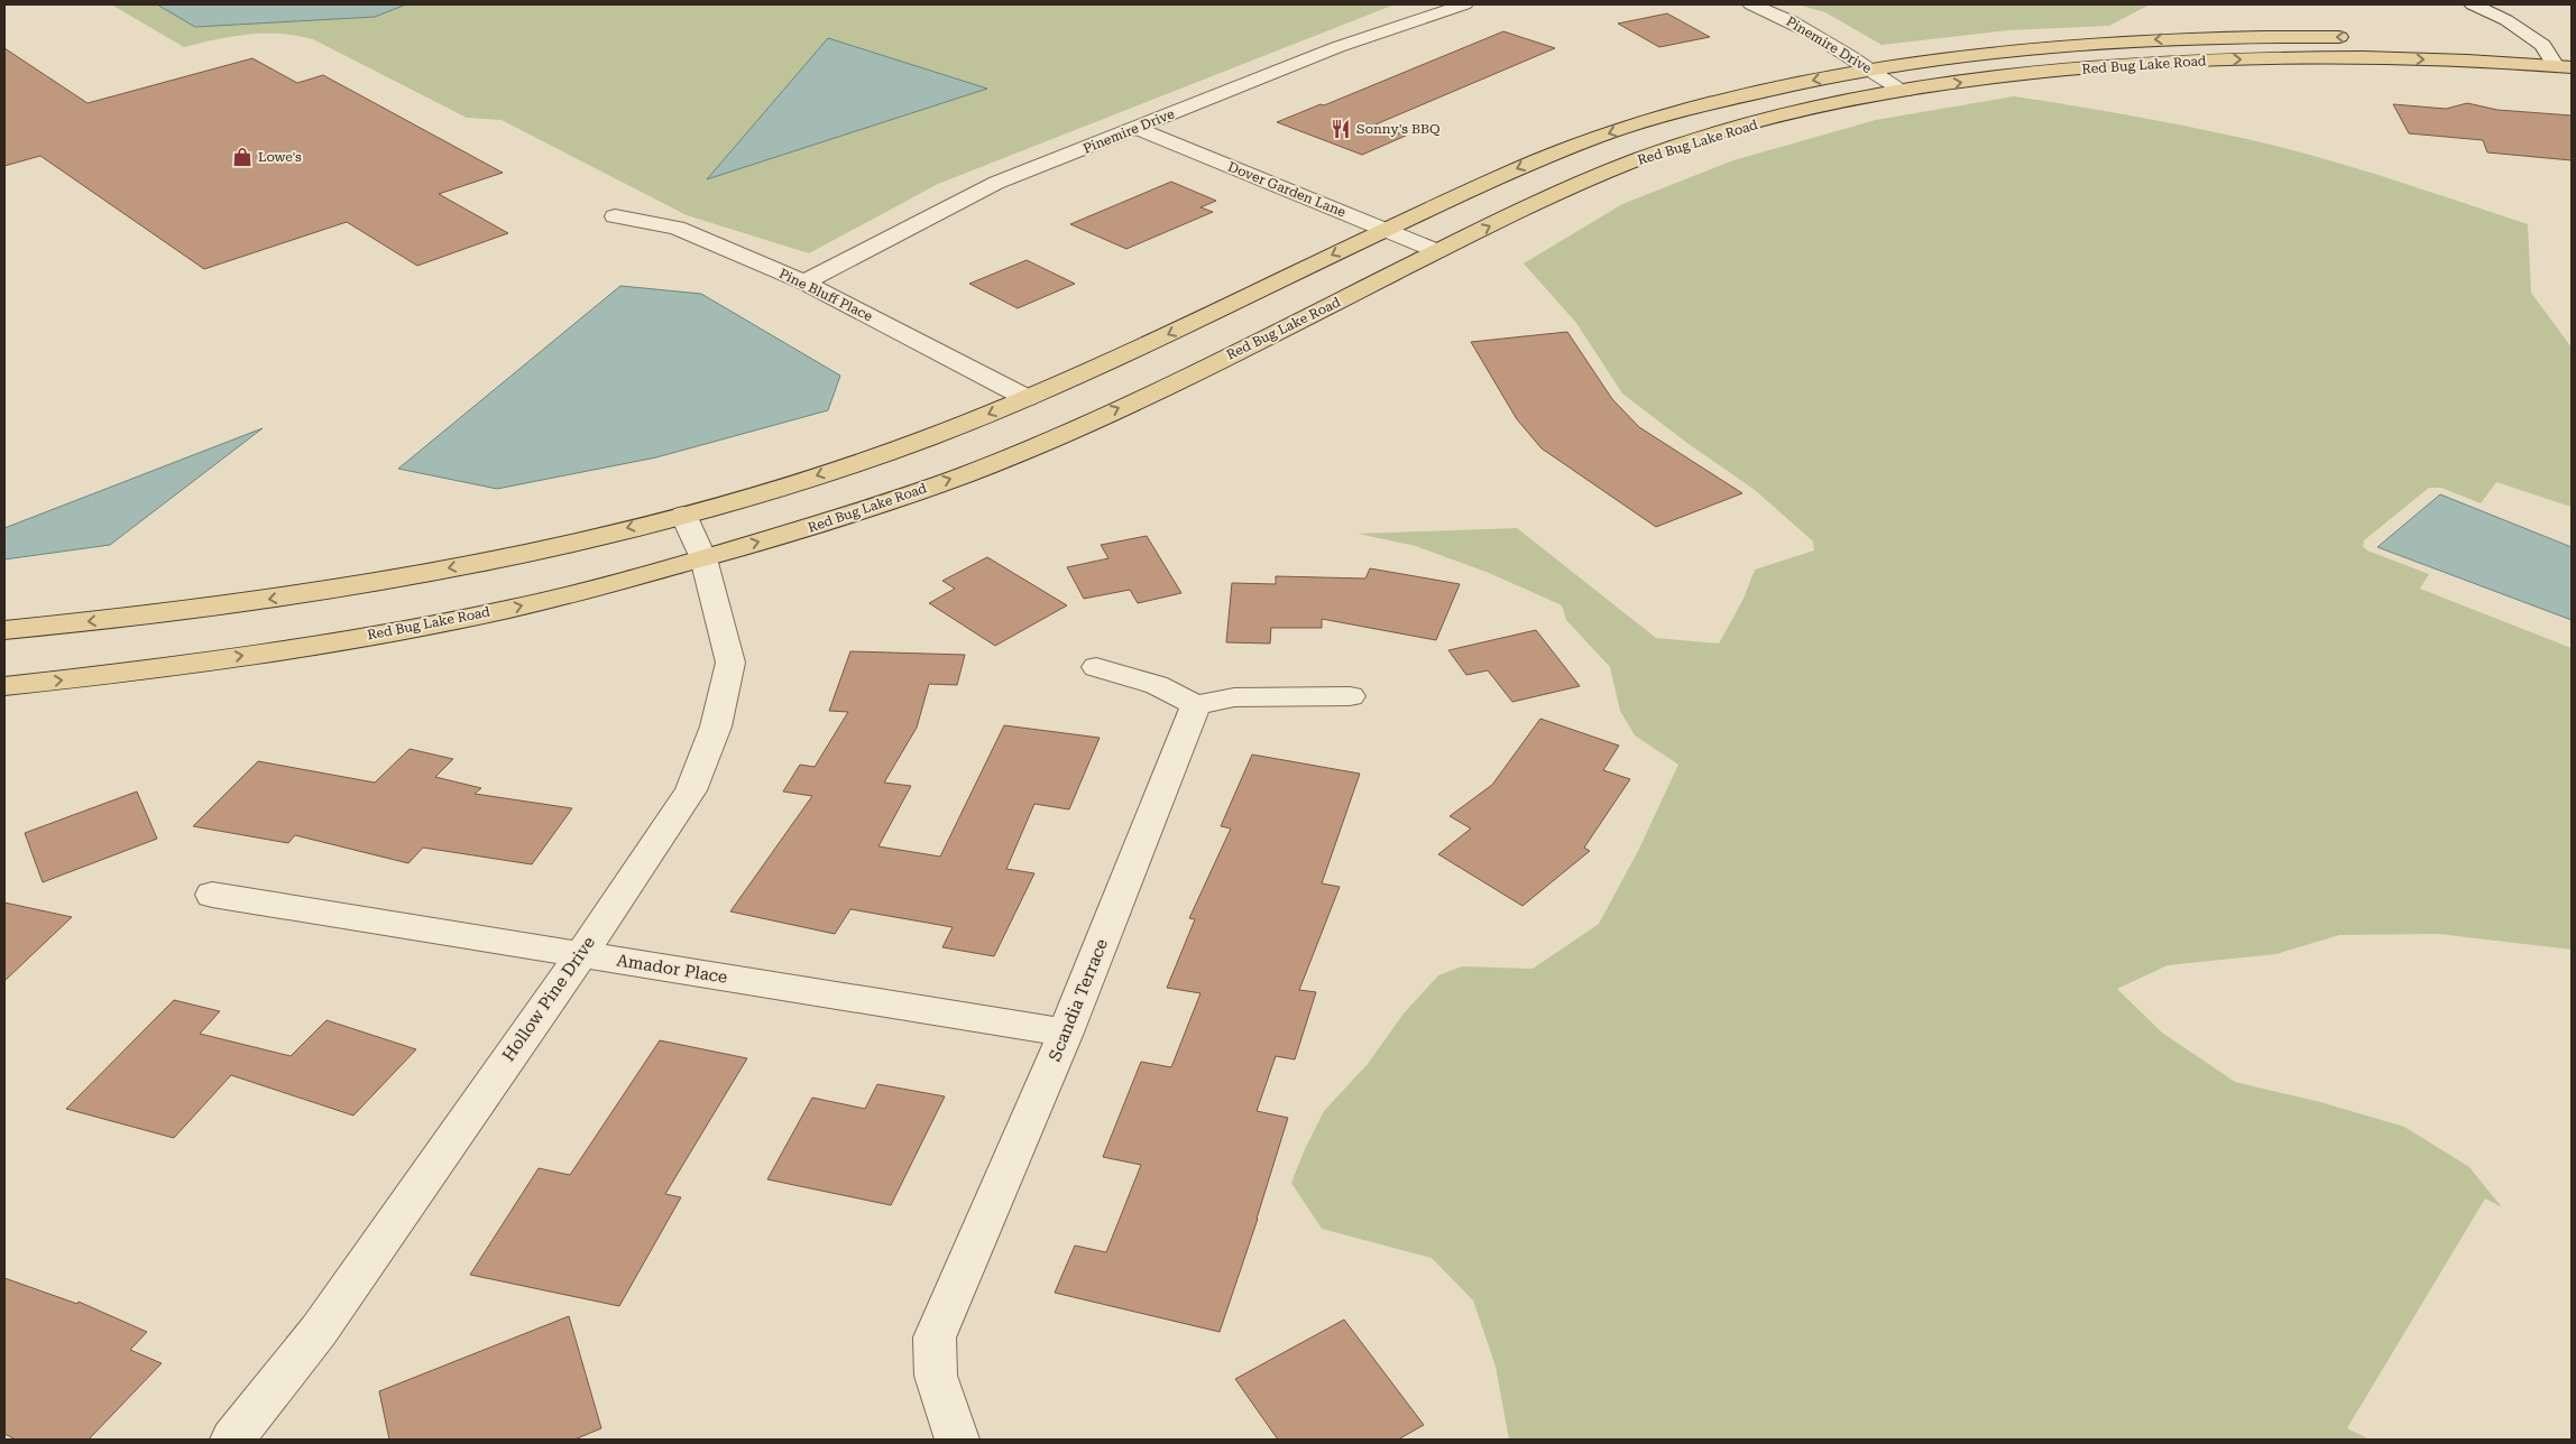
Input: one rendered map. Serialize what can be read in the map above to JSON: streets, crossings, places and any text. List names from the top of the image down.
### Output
{
  "streets": {
    "main road": ["Red Bug Lake Road"],
    "street": [
      "Pinemire Drive",
      "Dover Garden Lane",
      "Pine Bluff Place",
      "Amador Place",
      "Hollow Pine Drive",
      "Scandia Terrace"
    ]
  },
  "crossings": [
    ["Pinemire Drive", "Red Bug Lake Road"],
    ["Pinemire Drive", "Dover Garden Lane"],
    ["Pinemire Drive", "Pine Bluff Place"],
    ["Red Bug Lake Road", "Dover Garden Lane"],
    ["Red Bug Lake Road", "Pine Bluff Place"],
    ["Red Bug Lake Road", "Hollow Pine Drive"],
    ["Amador Place", "Hollow Pine Drive"],
    ["Amador Place", "Scandia Terrace"]
  ],
  "places": {
    "restaurant": ["Sonny's BBQ"],
    "shop": ["Lowe's"]
  }
}
